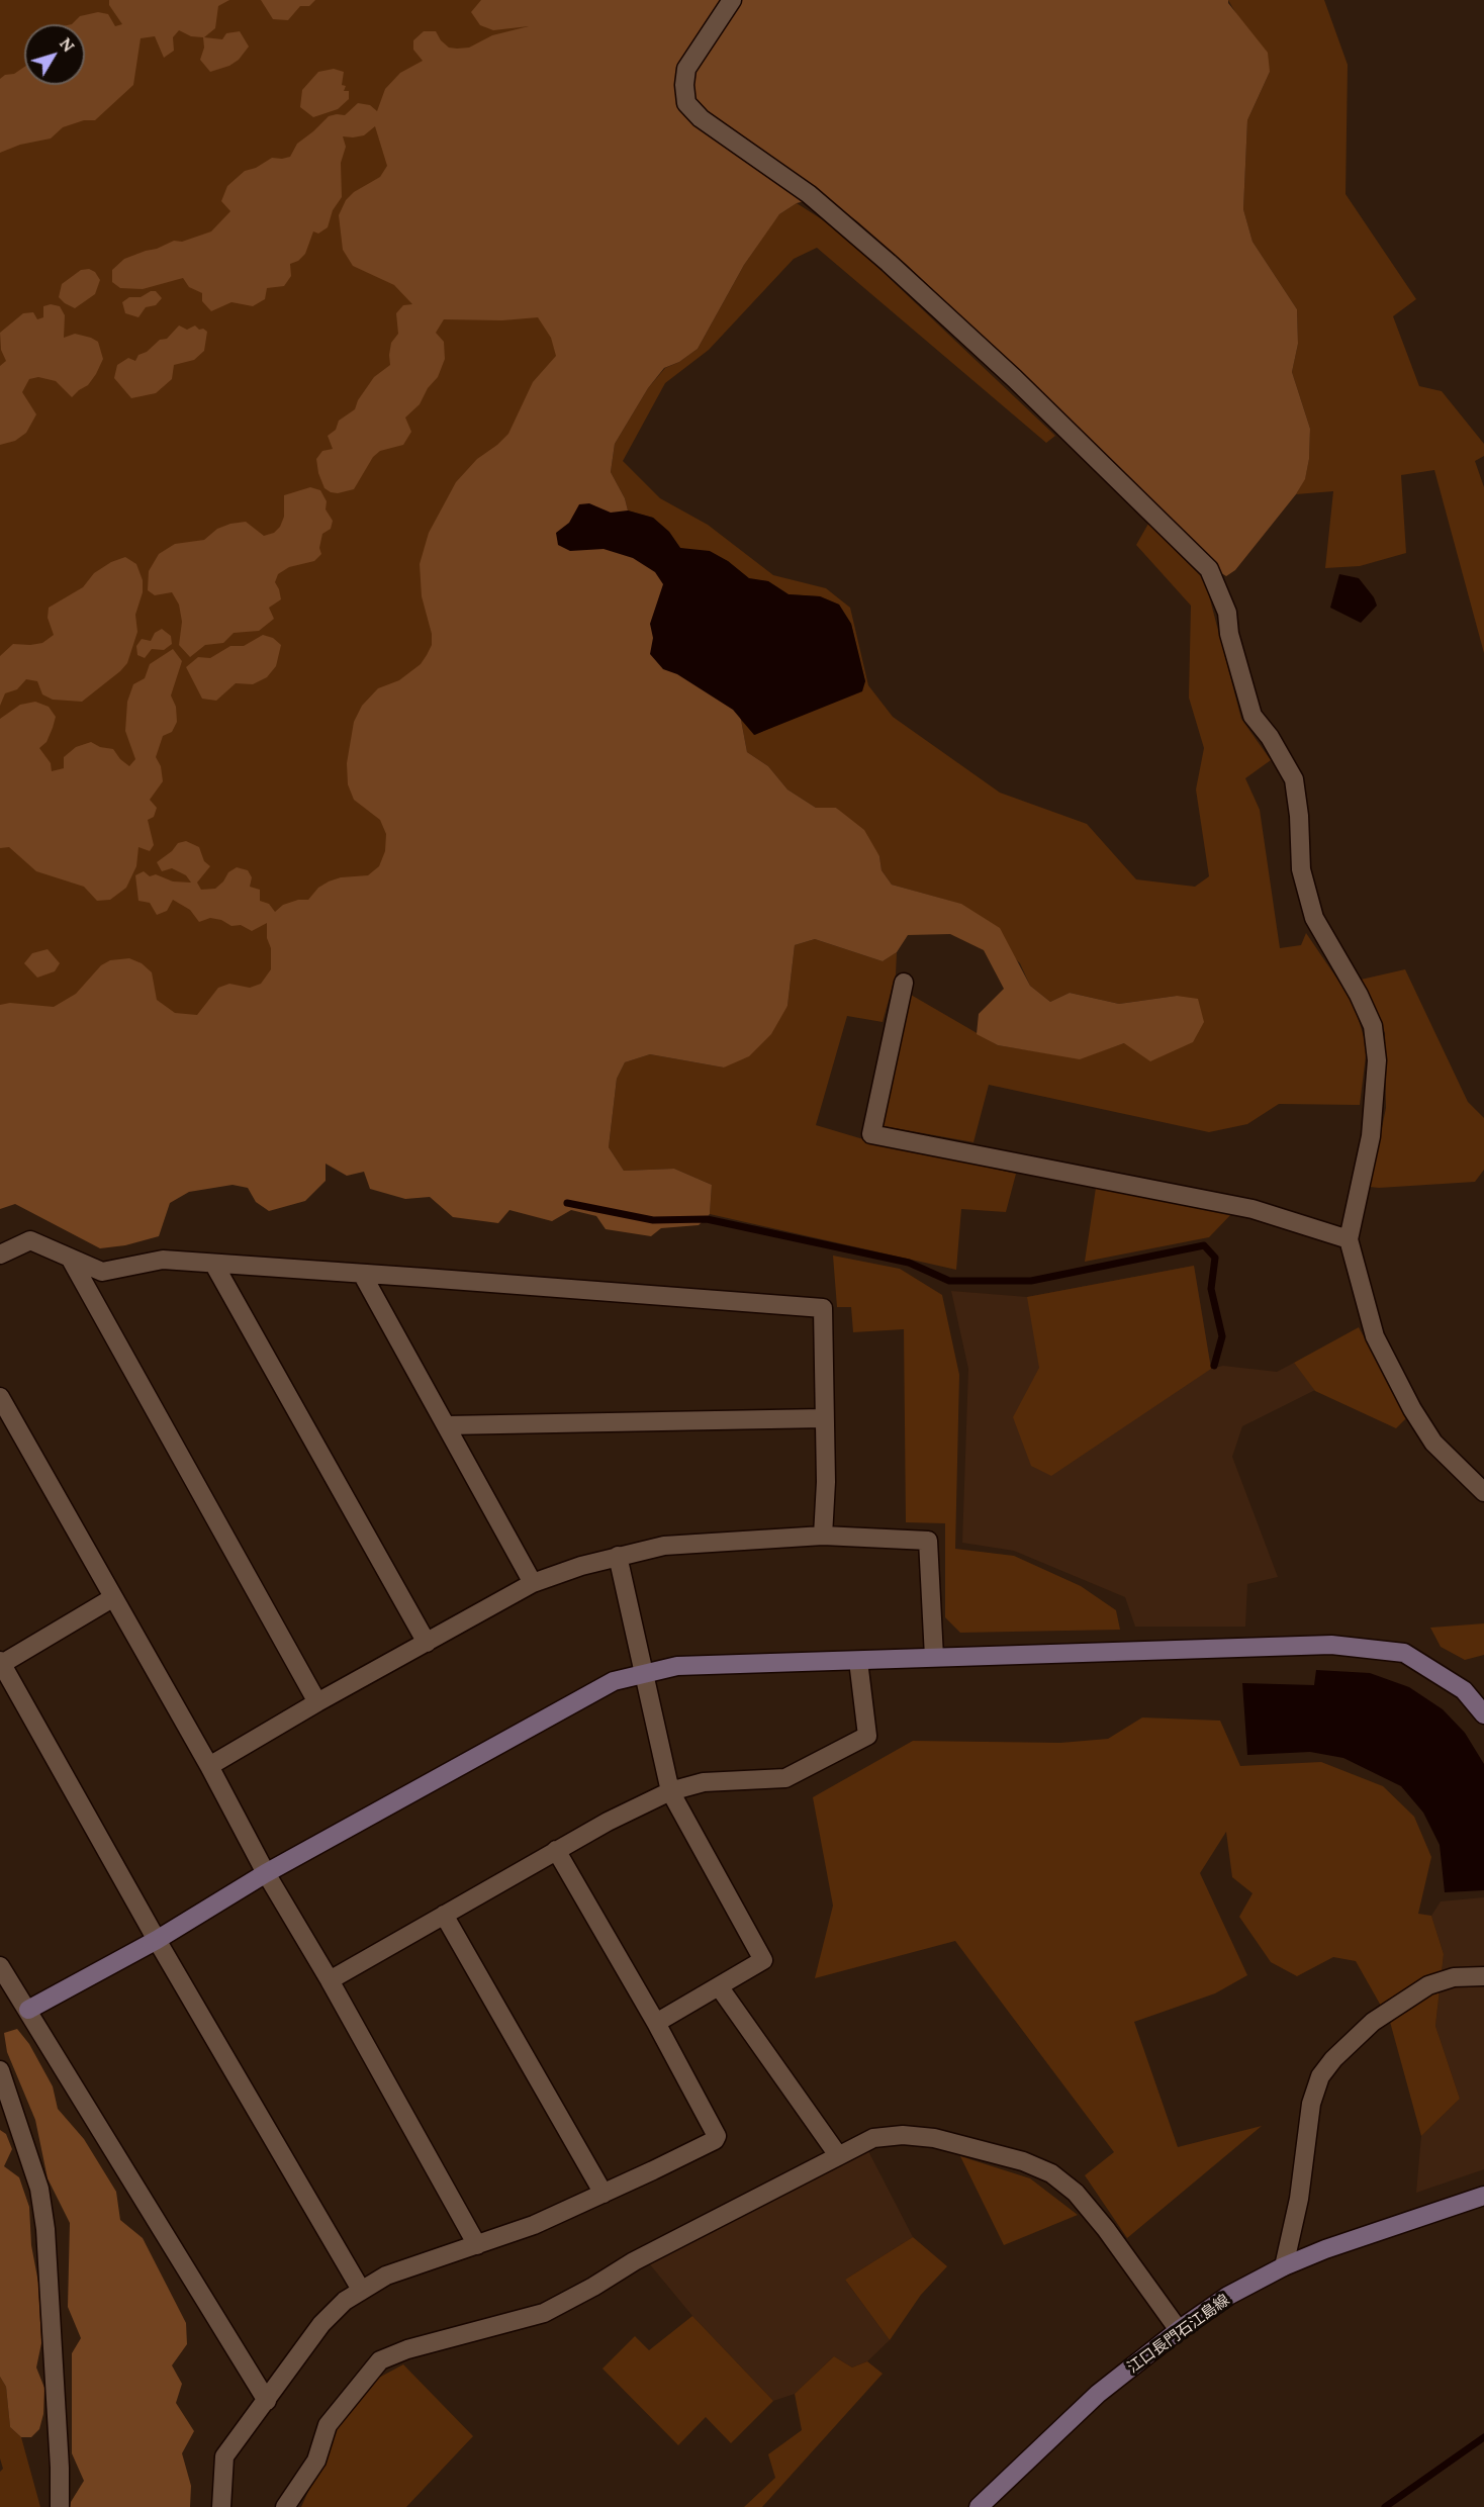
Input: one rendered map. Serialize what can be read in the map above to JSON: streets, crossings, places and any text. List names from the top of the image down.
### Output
{
  "streets": {
    "street": ["江口長門石江島線"]
  },
  "north": "top right"
}
